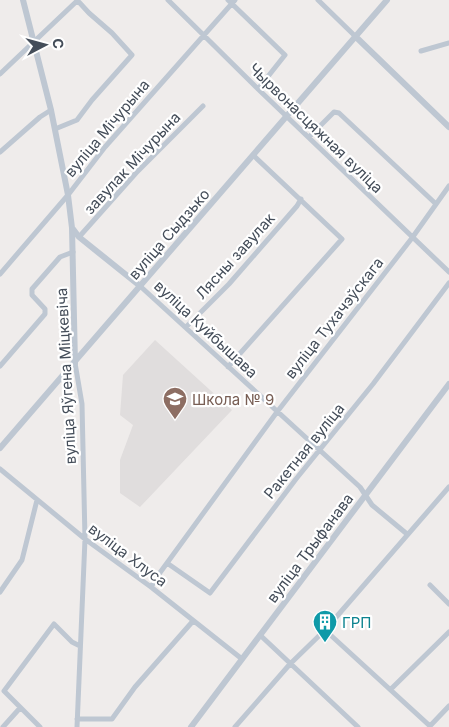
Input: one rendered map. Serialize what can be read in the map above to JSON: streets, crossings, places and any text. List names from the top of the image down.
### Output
{
  "streets": {
    "street": [
      "вуліца Мічурына",
      "Чырвонасцяжная вуліца",
      "завулак Мічурына",
      "вуліца Сыдзько",
      "Лясны завулак",
      "вуліца Тухачэўскага",
      "вуліца Куйбышава",
      "вуліца Яўгена Міцкевіча",
      "Ракетная вуліца",
      "вуліца Трыфанава",
      "вуліца Хлуса"
    ]
  },
  "crossings": [
    ["вуліца Мічурына", "Чырвонасцяжная вуліца"],
    ["вуліца Мічурына", "вуліца Яўгена Міцкевіча"],
    ["Чырвонасцяжная вуліца", "вуліца Сыдзько"],
    ["Чырвонасцяжная вуліца", "вуліца Тухачэўскага"],
    ["завулак Мічурына", "вуліца Куйбышава"],
    ["вуліца Сыдзько", "вуліца Куйбышава"],
    ["вуліца Сыдзько", "вуліца Яўгена Міцкевіча"],
    ["Лясны завулак", "вуліца Куйбышава"],
    ["вуліца Тухачэўскага", "вуліца Куйбышава"],
    ["вуліца Тухачэўскага", "Ракетная вуліца"],
    ["вуліца Тухачэўскага", "вуліца Хлуса"],
    ["вуліца Куйбышава", "вуліца Яўгена Міцкевіча"],
    ["вуліца Куйбышава", "Ракетная вуліца"],
    ["вуліца Куйбышава", "вуліца Трыфанава"],
    ["вуліца Яўгена Міцкевіча", "вуліца Хлуса"],
    ["вуліца Трыфанава", "вуліца Хлуса"]
  ],
  "places": {
    "school or university": ["Школа № 9"],
    "building": ["ГРП"]
  },
  "north": "right"
}
